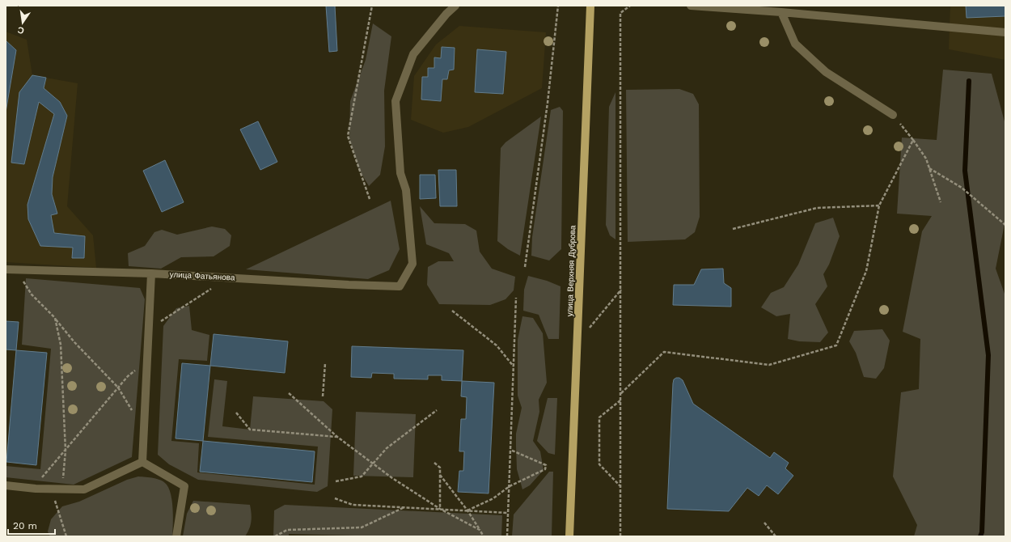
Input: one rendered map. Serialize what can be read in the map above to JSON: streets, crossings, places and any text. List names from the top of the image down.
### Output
{
  "streets": {
    "main road": ["улица Верхняя Дуброва"],
    "street": ["улица Фатьянова"]
  },
  "scale_bar": "20 m",
  "north": "bottom"
}
